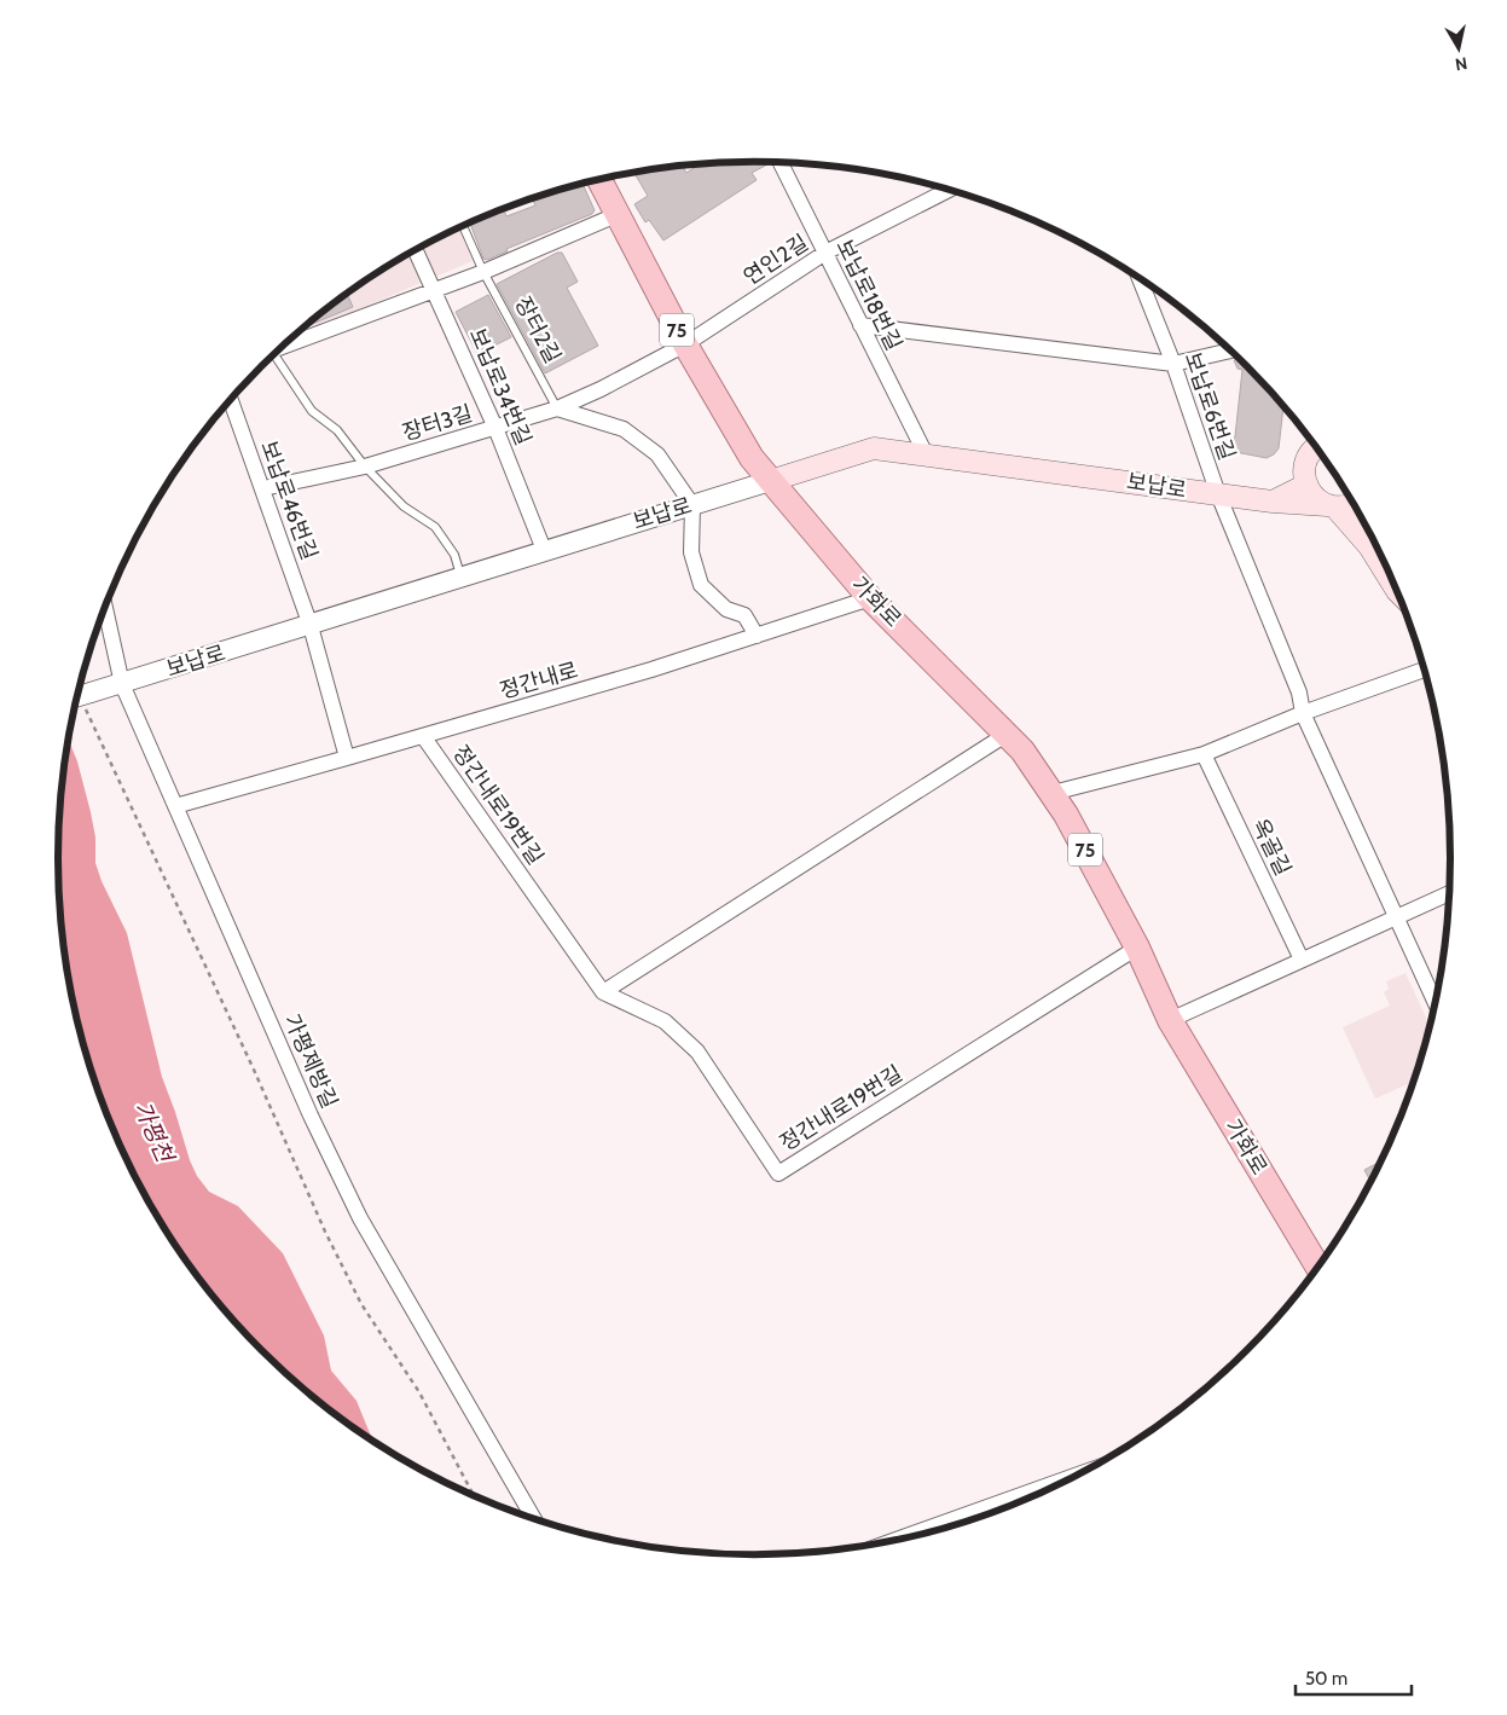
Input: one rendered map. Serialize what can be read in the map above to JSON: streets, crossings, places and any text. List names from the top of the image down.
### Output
{
  "streets": {
    "main road": ["75", "보납로", "가화로"],
    "street": [
      "연인2길",
      "보납로18번길",
      "보납로34번길",
      "보납로6번길",
      "장터3길",
      "보납로46번길",
      "정간내로",
      "정간내로19번길",
      "옥골길",
      "가평제방길"
    ],
    "lane": ["장터2길"]
  },
  "crossings": [
    ["연인2길", "보납로18번길"],
    ["연인2길", "장터3길"],
    ["연인2길", "가화로"],
    ["보납로18번길", "보납로"],
    ["장터2길", "장터3길"],
    ["보납로34번길", "장터3길"],
    ["보납로34번길", "보납로"],
    ["보납로6번길", "보납로"],
    ["장터3길", "보납로46번길"],
    ["장터3길", "가화로"],
    ["보납로", "보납로46번길"],
    ["보납로", "가화로"],
    ["보납로", "가평제방길"],
    ["가화로", "정간내로"],
    ["가화로", "정간내로19번길"],
    ["정간내로", "정간내로19번길"],
    ["정간내로", "가평제방길"]
  ],
  "water": ["가평천"],
  "scale_bar": "50 m",
  "north": "bottom"
}
